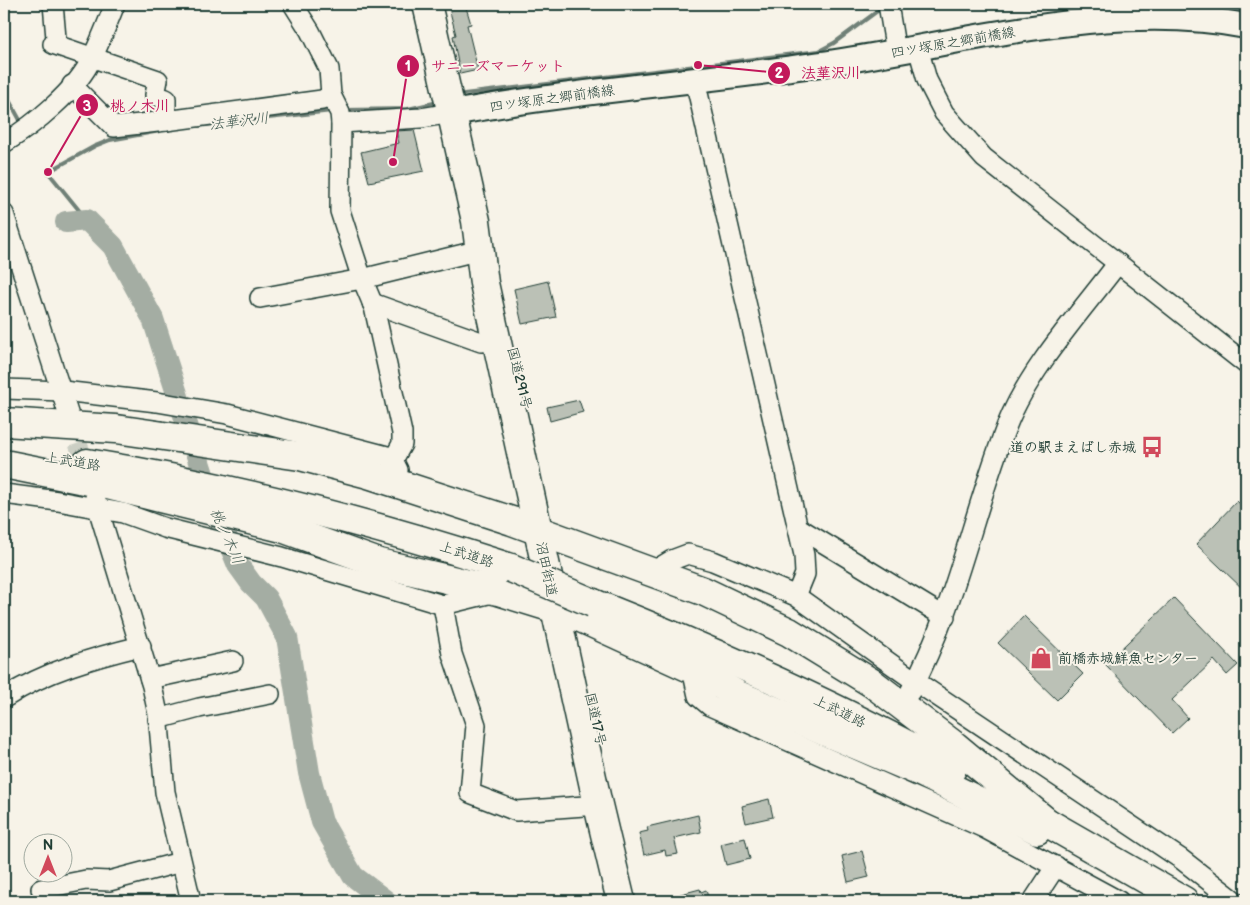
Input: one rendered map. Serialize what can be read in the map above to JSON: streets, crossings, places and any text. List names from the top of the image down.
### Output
{
  "streets": {
    "highway": ["国道291号", "上武道路", "国道17号"],
    "main road": ["四ツ塚原之郷前橋線"]
  },
  "crossings": [
    ["四ツ塚原之郷前橋線", "国道291号"],
    ["国道291号", "国道17号"],
    ["上武道路", "国道17号"]
  ],
  "water": ["法華沢川", "桃ノ木川"],
  "places": {
    "other": ["法華沢川", "サニーズマーケット", "桃ノ木川"],
    "bus stop": ["道の駅まえばし赤城"],
    "shop": ["前橋赤城鮮魚センター"]
  },
  "north": "top"
}
